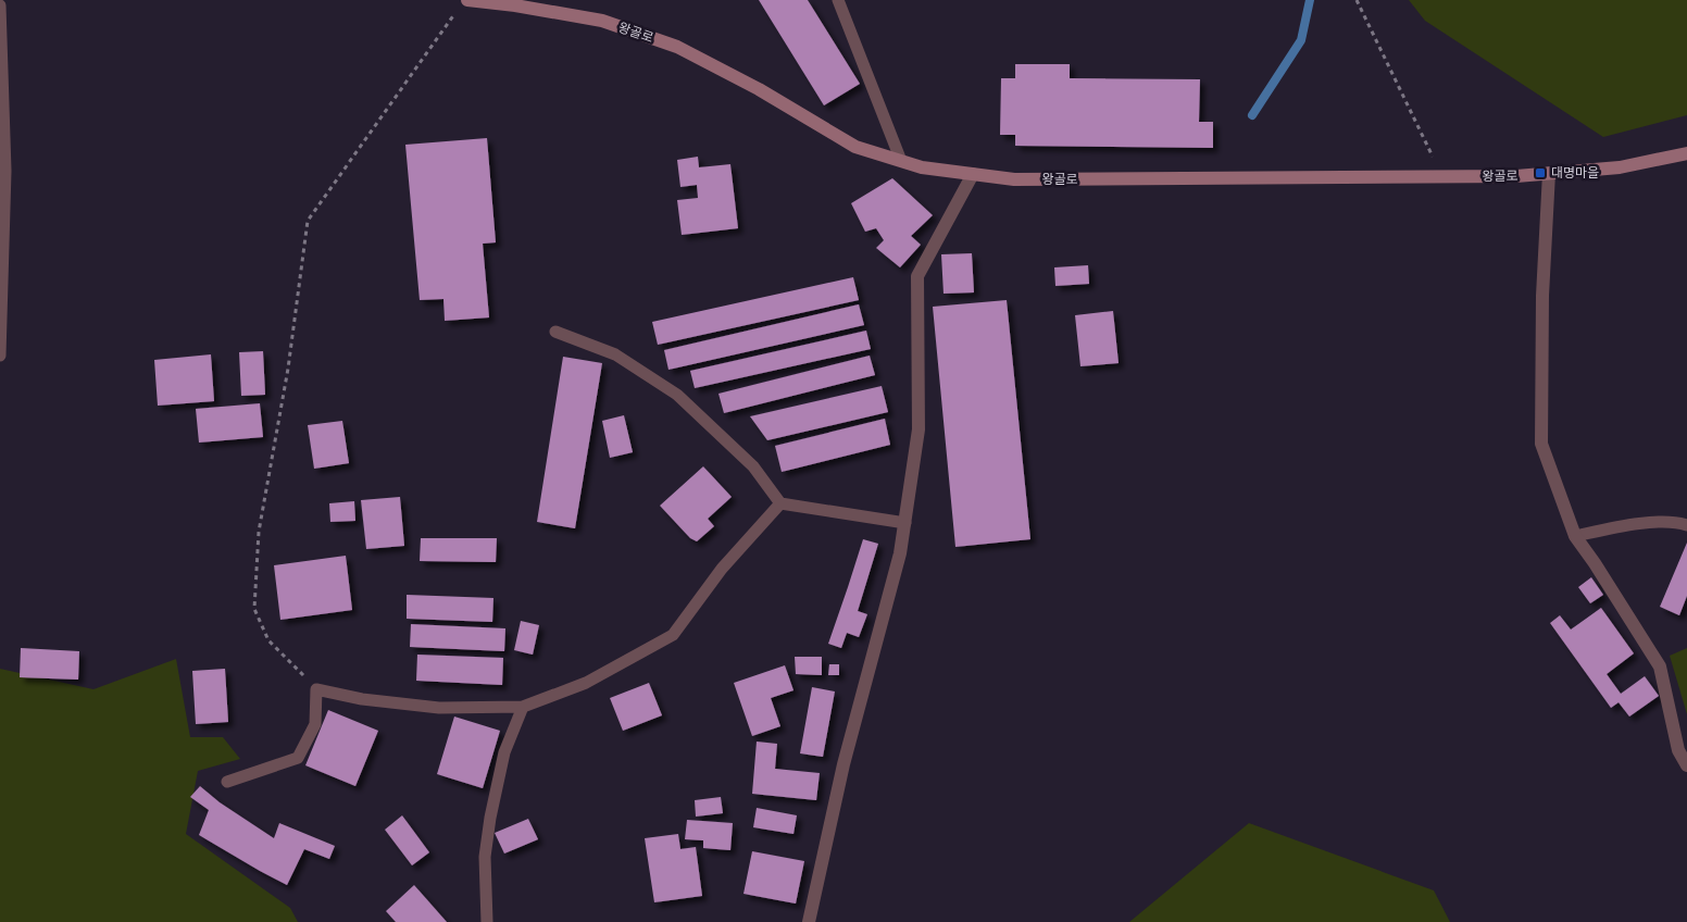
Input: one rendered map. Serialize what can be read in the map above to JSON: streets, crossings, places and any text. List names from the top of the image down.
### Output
{
  "streets": {
    "main road": ["왕골로"]
  },
  "places": {
    "transit": ["대명마을"]
  }
}
